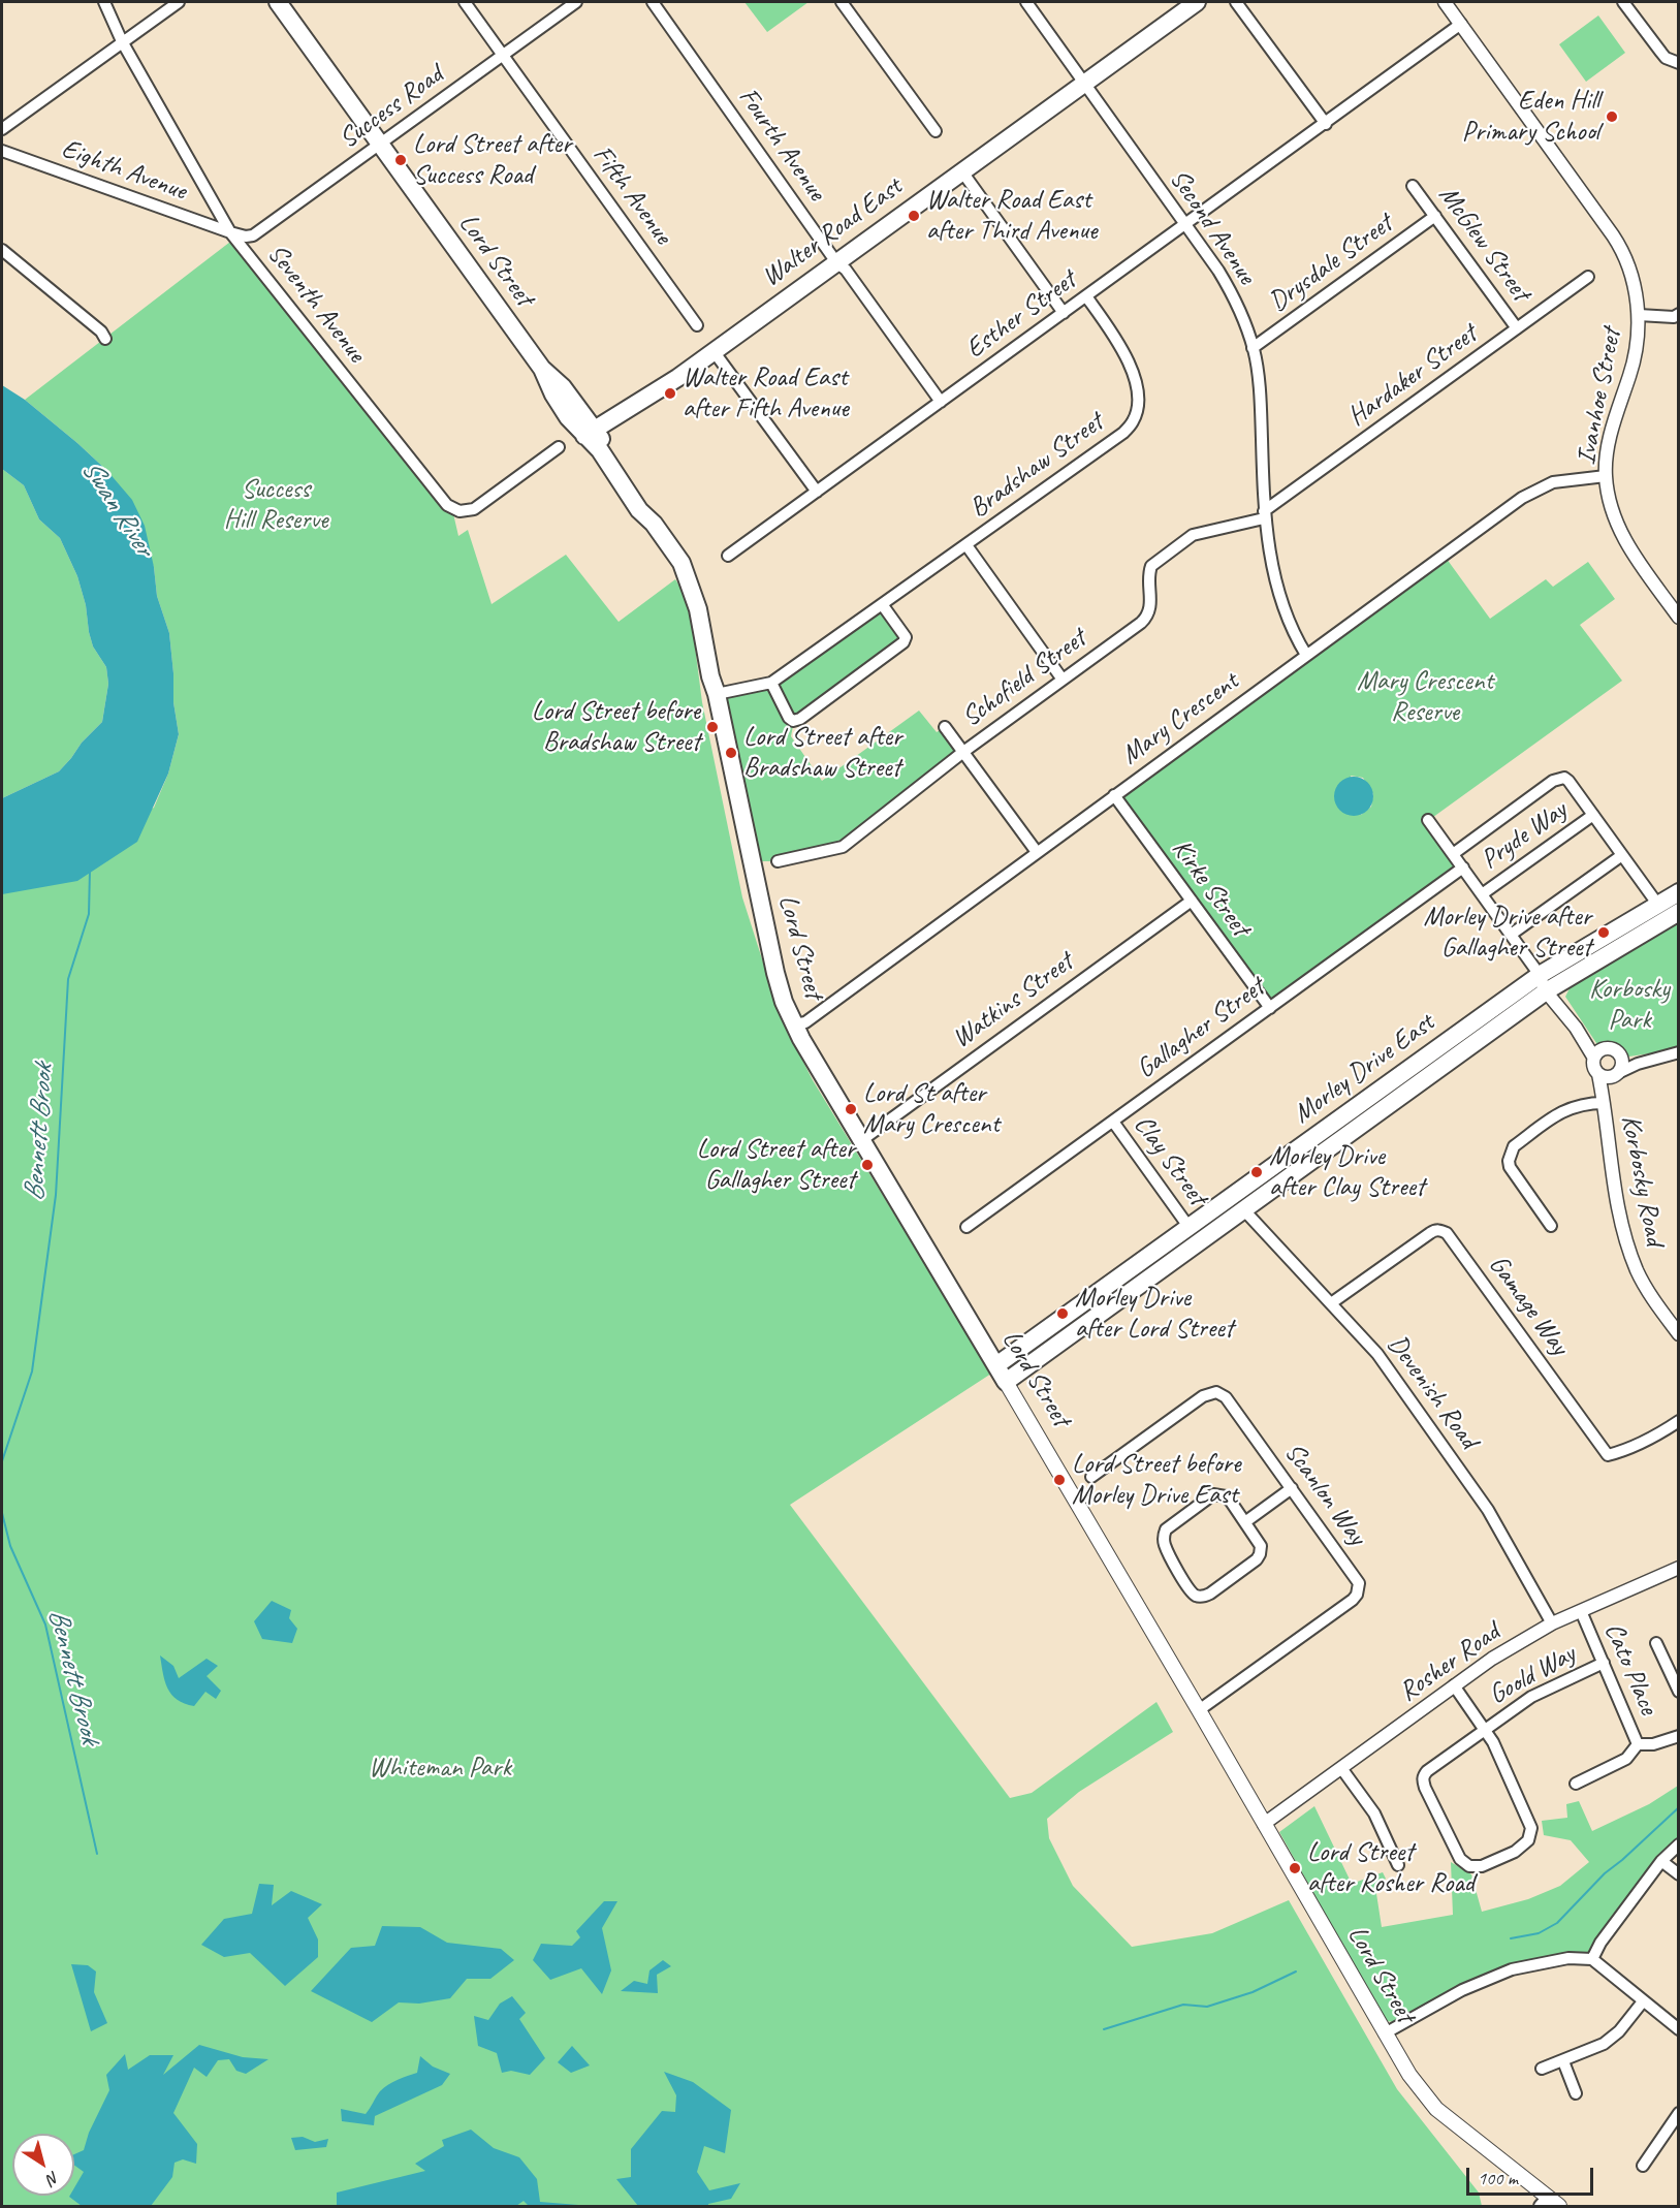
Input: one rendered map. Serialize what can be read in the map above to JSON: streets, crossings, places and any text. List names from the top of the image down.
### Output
{
  "streets": {
    "main road": ["Walter Road East", "Lord Street", "Morley Drive East"],
    "street": [
      "Success Road",
      "Fourth Avenue",
      "Eighth Avenue",
      "Fifth Avenue",
      "Second Avenue",
      "McGlew Street",
      "Drysdale Street",
      "Seventh Avenue",
      "Esther Street",
      "Hardaker Street",
      "Ivanhoe Street",
      "Bradshaw Street",
      "Schofield Street",
      "Mary Crescent",
      "Pryde Way",
      "Kirke Street",
      "Watkins Street",
      "Gallagher Street",
      "Clay Street",
      "Korbosky Road",
      "Gamage Way",
      "Devenish Road",
      "Scanlon Way",
      "Rosher Road",
      "Cato Place",
      "Goold Way"
    ]
  },
  "crossings": [
    ["Success Road", "Eighth Avenue"],
    ["Success Road", "Fifth Avenue"],
    ["Success Road", "Lord Street"],
    ["Success Road", "Seventh Avenue"],
    ["Fourth Avenue", "Walter Road East"],
    ["Fourth Avenue", "Esther Street"],
    ["Eighth Avenue", "Seventh Avenue"],
    ["Second Avenue", "Walter Road East"],
    ["Second Avenue", "Drysdale Street"],
    ["Second Avenue", "Esther Street"],
    ["Second Avenue", "Hardaker Street"],
    ["Second Avenue", "Schofield Street"],
    ["Second Avenue", "Mary Crescent"],
    ["Walter Road East", "Lord Street"],
    ["McGlew Street", "Drysdale Street"],
    ["McGlew Street", "Hardaker Street"],
    ["Lord Street", "Bradshaw Street"],
    ["Lord Street", "Mary Crescent"],
    ["Lord Street", "Watkins Street"],
    ["Lord Street", "Morley Drive East"],
    ["Lord Street", "Scanlon Way"],
    ["Lord Street", "Rosher Road"],
    ["Esther Street", "Ivanhoe Street"],
    ["Esther Street", "Bradshaw Street"],
    ["Hardaker Street", "Schofield Street"],
    ["Ivanhoe Street", "Mary Crescent"],
    ["Mary Crescent", "Kirke Street"],
    ["Kirke Street", "Watkins Street"],
    ["Kirke Street", "Gallagher Street"],
    ["Gallagher Street", "Clay Street"],
    ["Morley Drive East", "Clay Street"],
    ["Morley Drive East", "Devenish Road"],
    ["Gamage Way", "Devenish Road"],
    ["Devenish Road", "Rosher Road"],
    ["Rosher Road", "Cato Place"],
    ["Cato Place", "Goold Way"]
  ],
  "water": ["Swan River", "Bennett Brook"],
  "parks": [
    "Success Hill Reserve",
    "Mary Crescent Reserve",
    "Korbosky Park",
    "Whiteman Park"
  ],
  "places": [
    "Eden Hill Primary School",
    "Lord Street after Success Road",
    "Walter Road East after Third Avenue",
    "Walter Road East after Fifth Avenue",
    "Lord Street before Bradshaw Street",
    "Lord Street after Bradshaw Street",
    "Morley Drive after Gallagher Street",
    "Lord St after Mary Crescent",
    "Lord Street after Gallagher Street",
    "Morley Drive after Clay Street",
    "Morley Drive after Lord Street",
    "Lord Street before Morley Drive East",
    "Lord Street after Rosher Road"
  ],
  "scale_bar": "100 m",
  "north": "bottom right"
}
